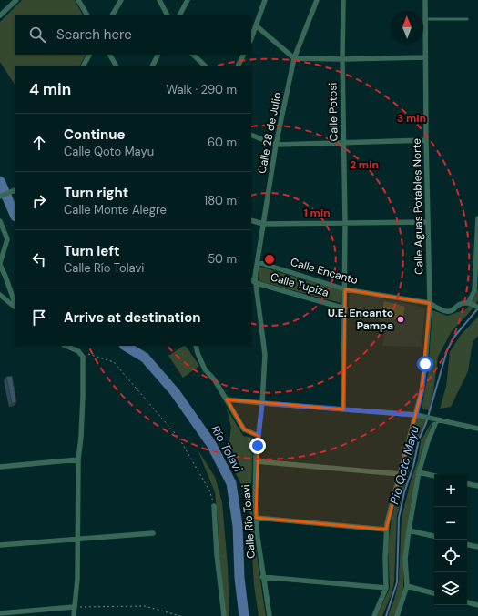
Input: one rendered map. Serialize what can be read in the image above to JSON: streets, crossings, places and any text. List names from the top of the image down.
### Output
{
  "streets": {
    "street": [
      "Calle Potosi",
      "Calle 28 de Julio",
      "Calle Aguas Potables Norte",
      "Calle Encanto",
      "Calle Tupiza",
      "Calle Río Tolavi"
    ]
  },
  "crossings": [
    ["Calle Potosi", "Calle Encanto"],
    ["Calle Potosi", "Calle Tupiza"],
    ["Calle 28 de Julio", "Calle Encanto"],
    ["Calle 28 de Julio", "Calle Tupiza"],
    ["Calle 28 de Julio", "Calle Río Tolavi"],
    ["Calle Aguas Potables Norte", "Calle Encanto"]
  ],
  "water": ["Río Tolavi", "Rio Qoto Mayu"],
  "places": ["U.E. Encanto Pampa"],
  "north": "top",
  "page": {
    "search": "Search here",
    "heading": ["4 min", "Walk · 290 m"],
    "list": [
      ["Continue", "Calle Qoto Mayu", "60 m"],
      ["Turn right", "Calle Monte Alegre", "180 m"],
      ["Turn left", "Calle Río Tolavi", "50 m"],
      "Arrive at destination"
    ],
    "map_buttons": ["+", "−"]
  },
  "rings": ["3 min", "2 min", "1 min"]
}
